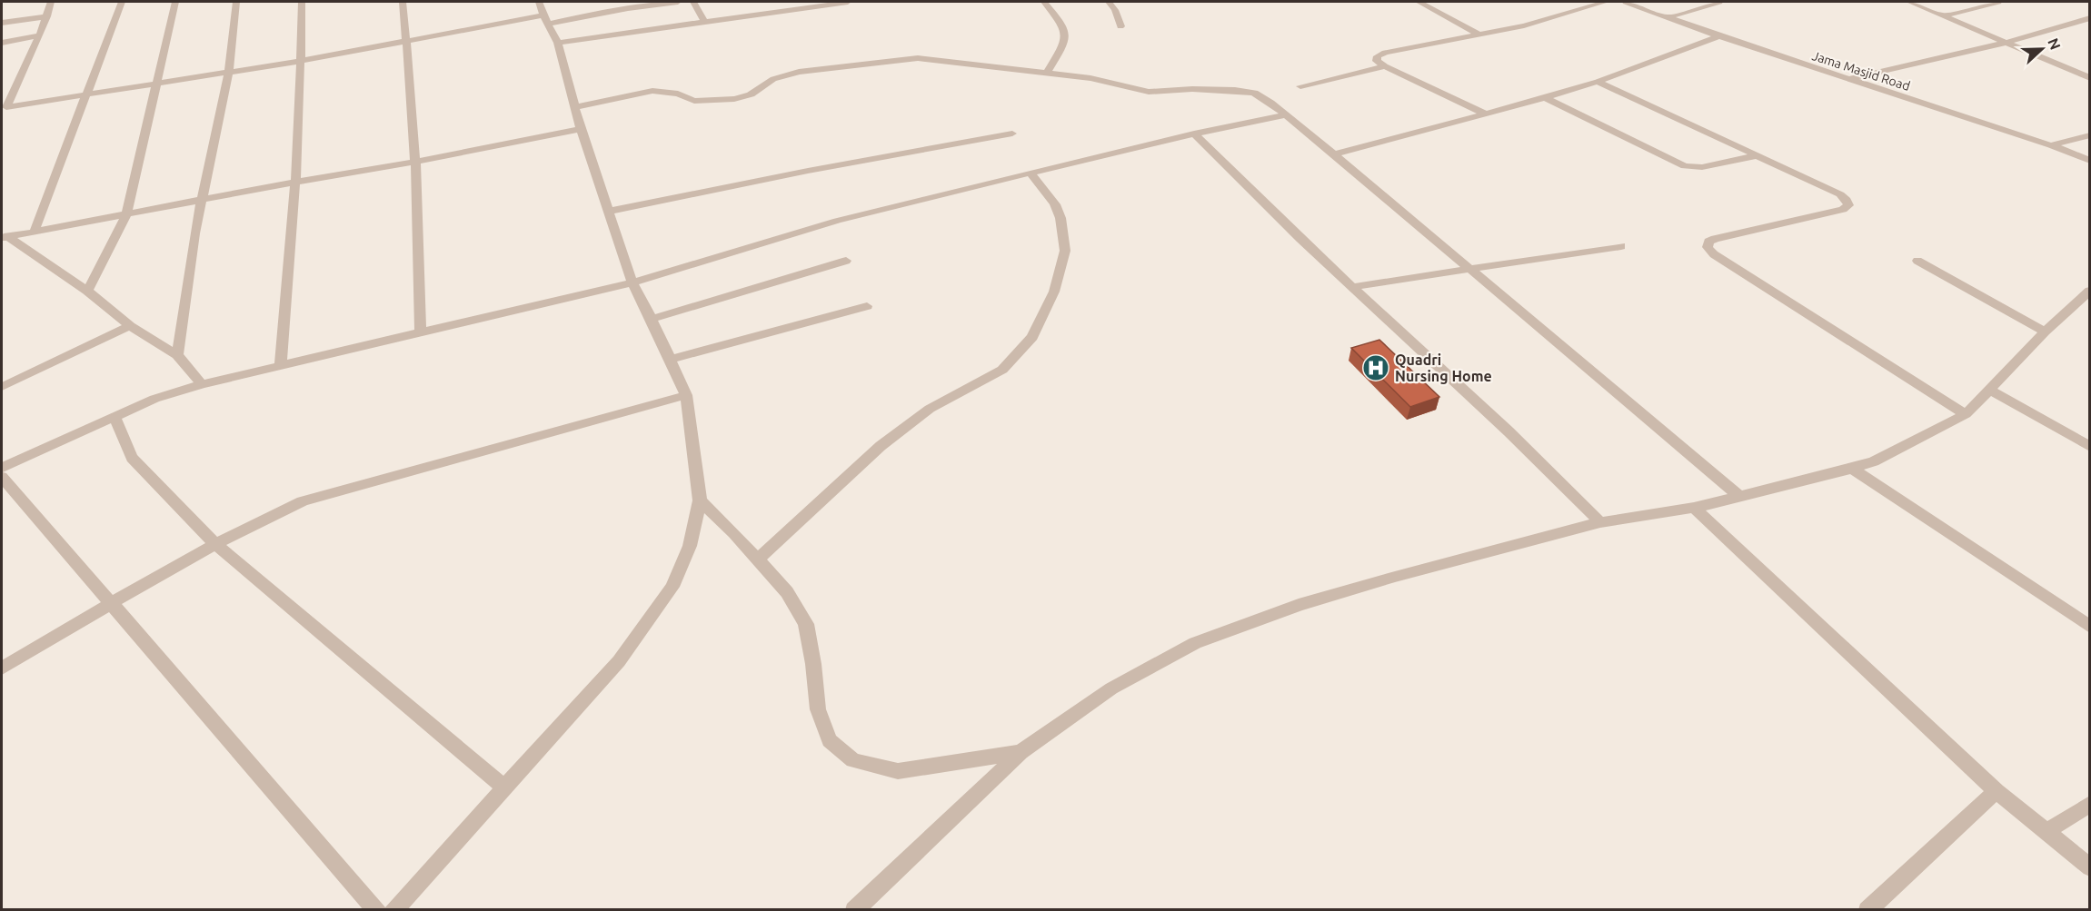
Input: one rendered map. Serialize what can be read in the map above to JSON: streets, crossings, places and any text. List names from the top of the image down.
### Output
{
  "streets": {
    "street": ["Jama Masjid Road"]
  },
  "places": {
    "hospital": ["Quadri Nursing Home"]
  },
  "north": "right"
}
